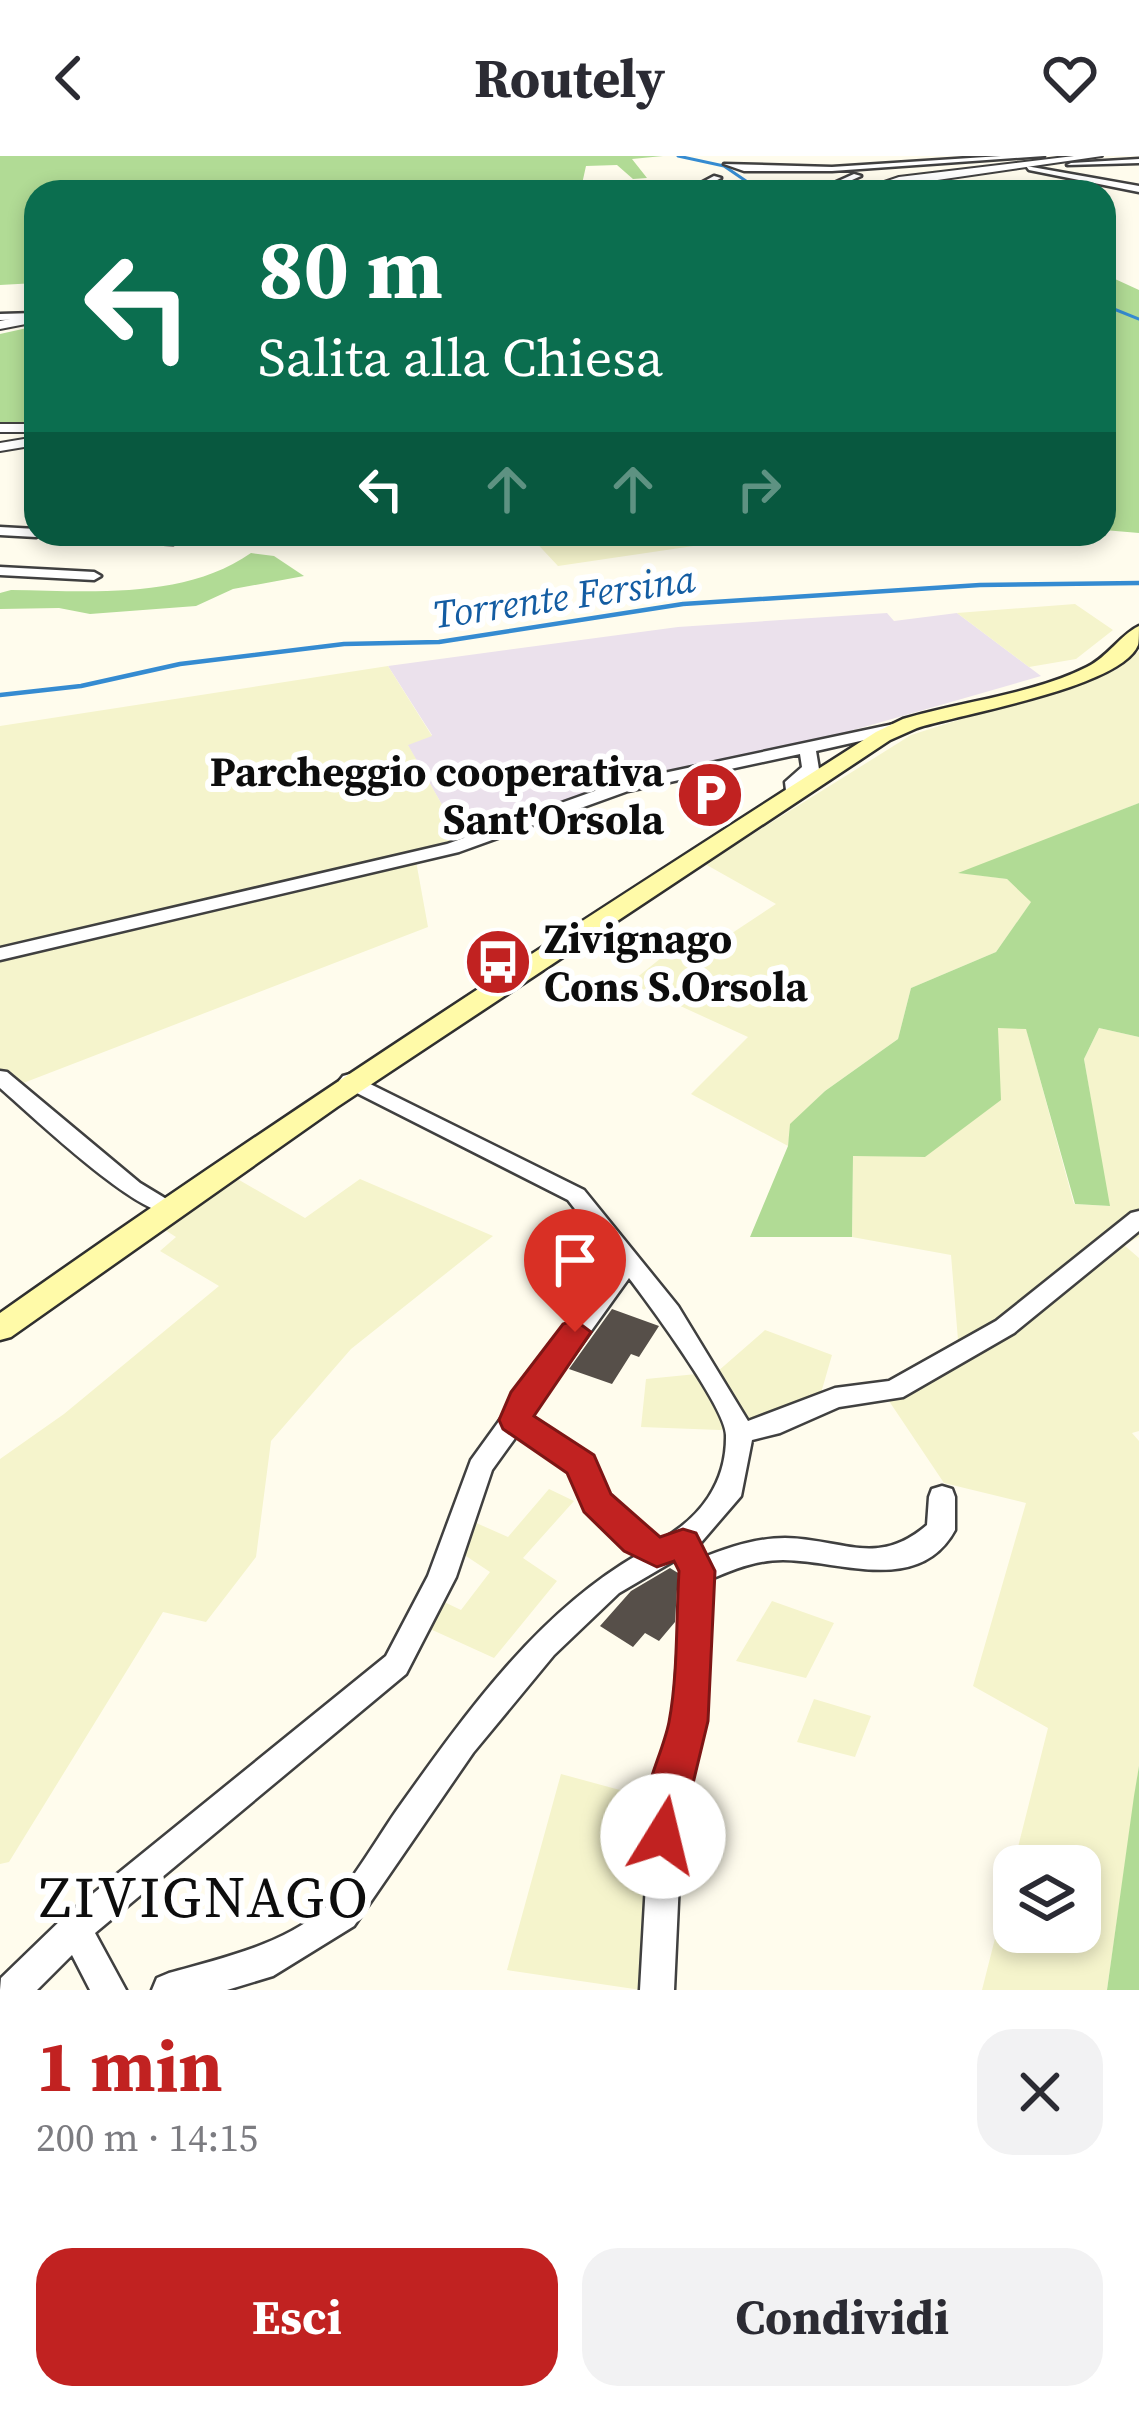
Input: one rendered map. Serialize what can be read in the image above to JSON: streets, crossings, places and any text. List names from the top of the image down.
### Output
{
  "districts": ["ZIVIGNAGO"],
  "water": ["Torrente Fersina"],
  "places": {
    "parking": ["Parcheggio cooperativa Sant'Orsola"],
    "bus stop": ["Zivignago Cons S.Orsola"]
  },
  "page": {
    "header": "Routely",
    "turn": ["80 m", "Salita alla Chiesa"],
    "heading": ["1 min", "200 m · 14:15"],
    "buttons": ["Esci", "Condividi"]
  }
}
